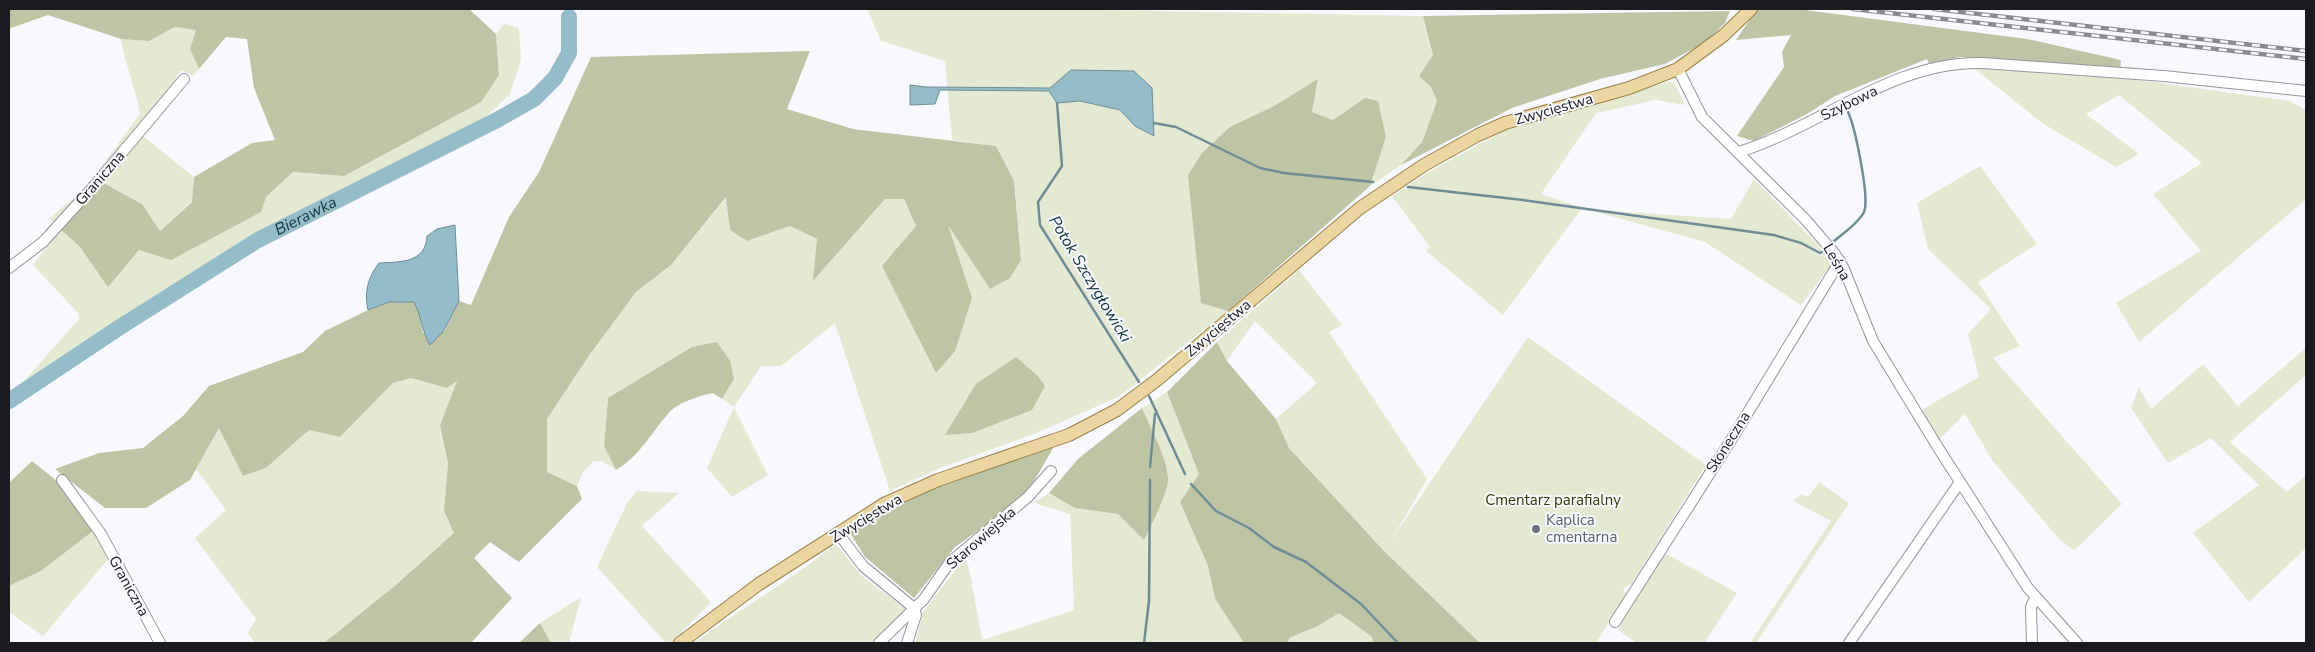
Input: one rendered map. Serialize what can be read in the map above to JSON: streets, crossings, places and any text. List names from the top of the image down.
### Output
{
  "streets": {
    "main road": ["Zwycięstwa"],
    "street": [
      "Szybowa",
      "Graniczna",
      "Leśna",
      "Słoneczna",
      "Starowiejska"
    ]
  },
  "crossings": [
    ["Szybowa", "Leśna"],
    ["Zwycięstwa", "Leśna"],
    ["Leśna", "Słoneczna"]
  ],
  "water": ["Bierawka", "Potok Szczygłowicki"],
  "parks": ["Cmentarz parafialny"],
  "places": ["Kaplica cmentarna"]
}
